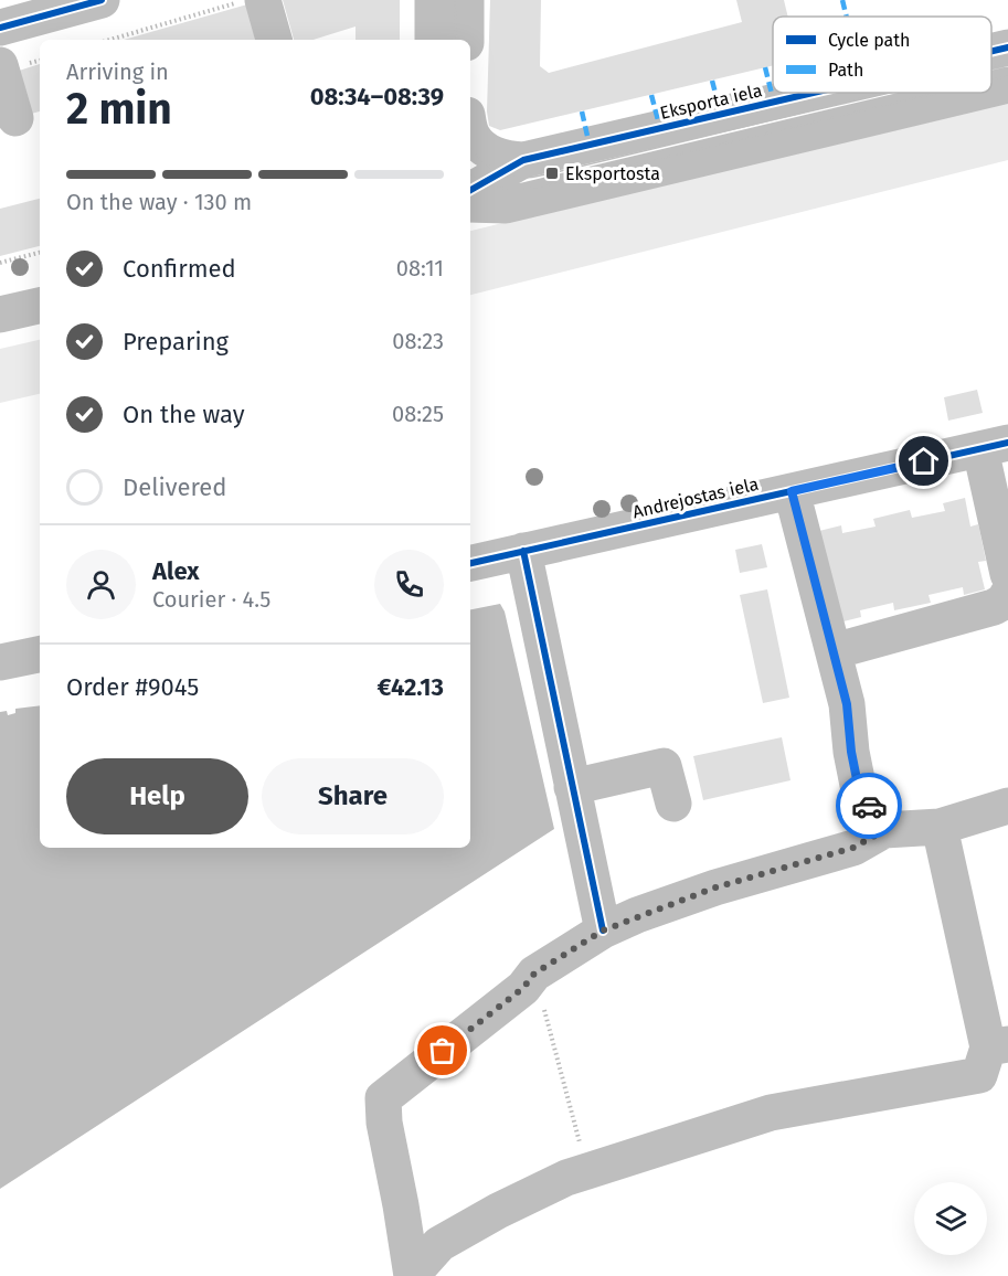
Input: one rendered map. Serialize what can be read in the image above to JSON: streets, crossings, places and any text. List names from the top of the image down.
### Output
{
  "streets": {
    "street": ["Eksporta iela", "Andrejostas iela"]
  },
  "places": {
    "transit": ["Eksportosta"]
  },
  "legend": ["Cycle path", "Path"],
  "page": {
    "heading": ["2 min", "Arriving in", "08:34–08:39"],
    "panel": [
      "Alex",
      "Courier · 4.5",
      "Order #9045",
      "€42.13"
    ],
    "bar": "On the way · 130 m",
    "list": [
      ["Confirmed", "08:11"],
      ["Preparing", "08:23"],
      ["On the way", "08:25"],
      "Delivered"
    ],
    "buttons": ["Help", "Share"]
  }
}
